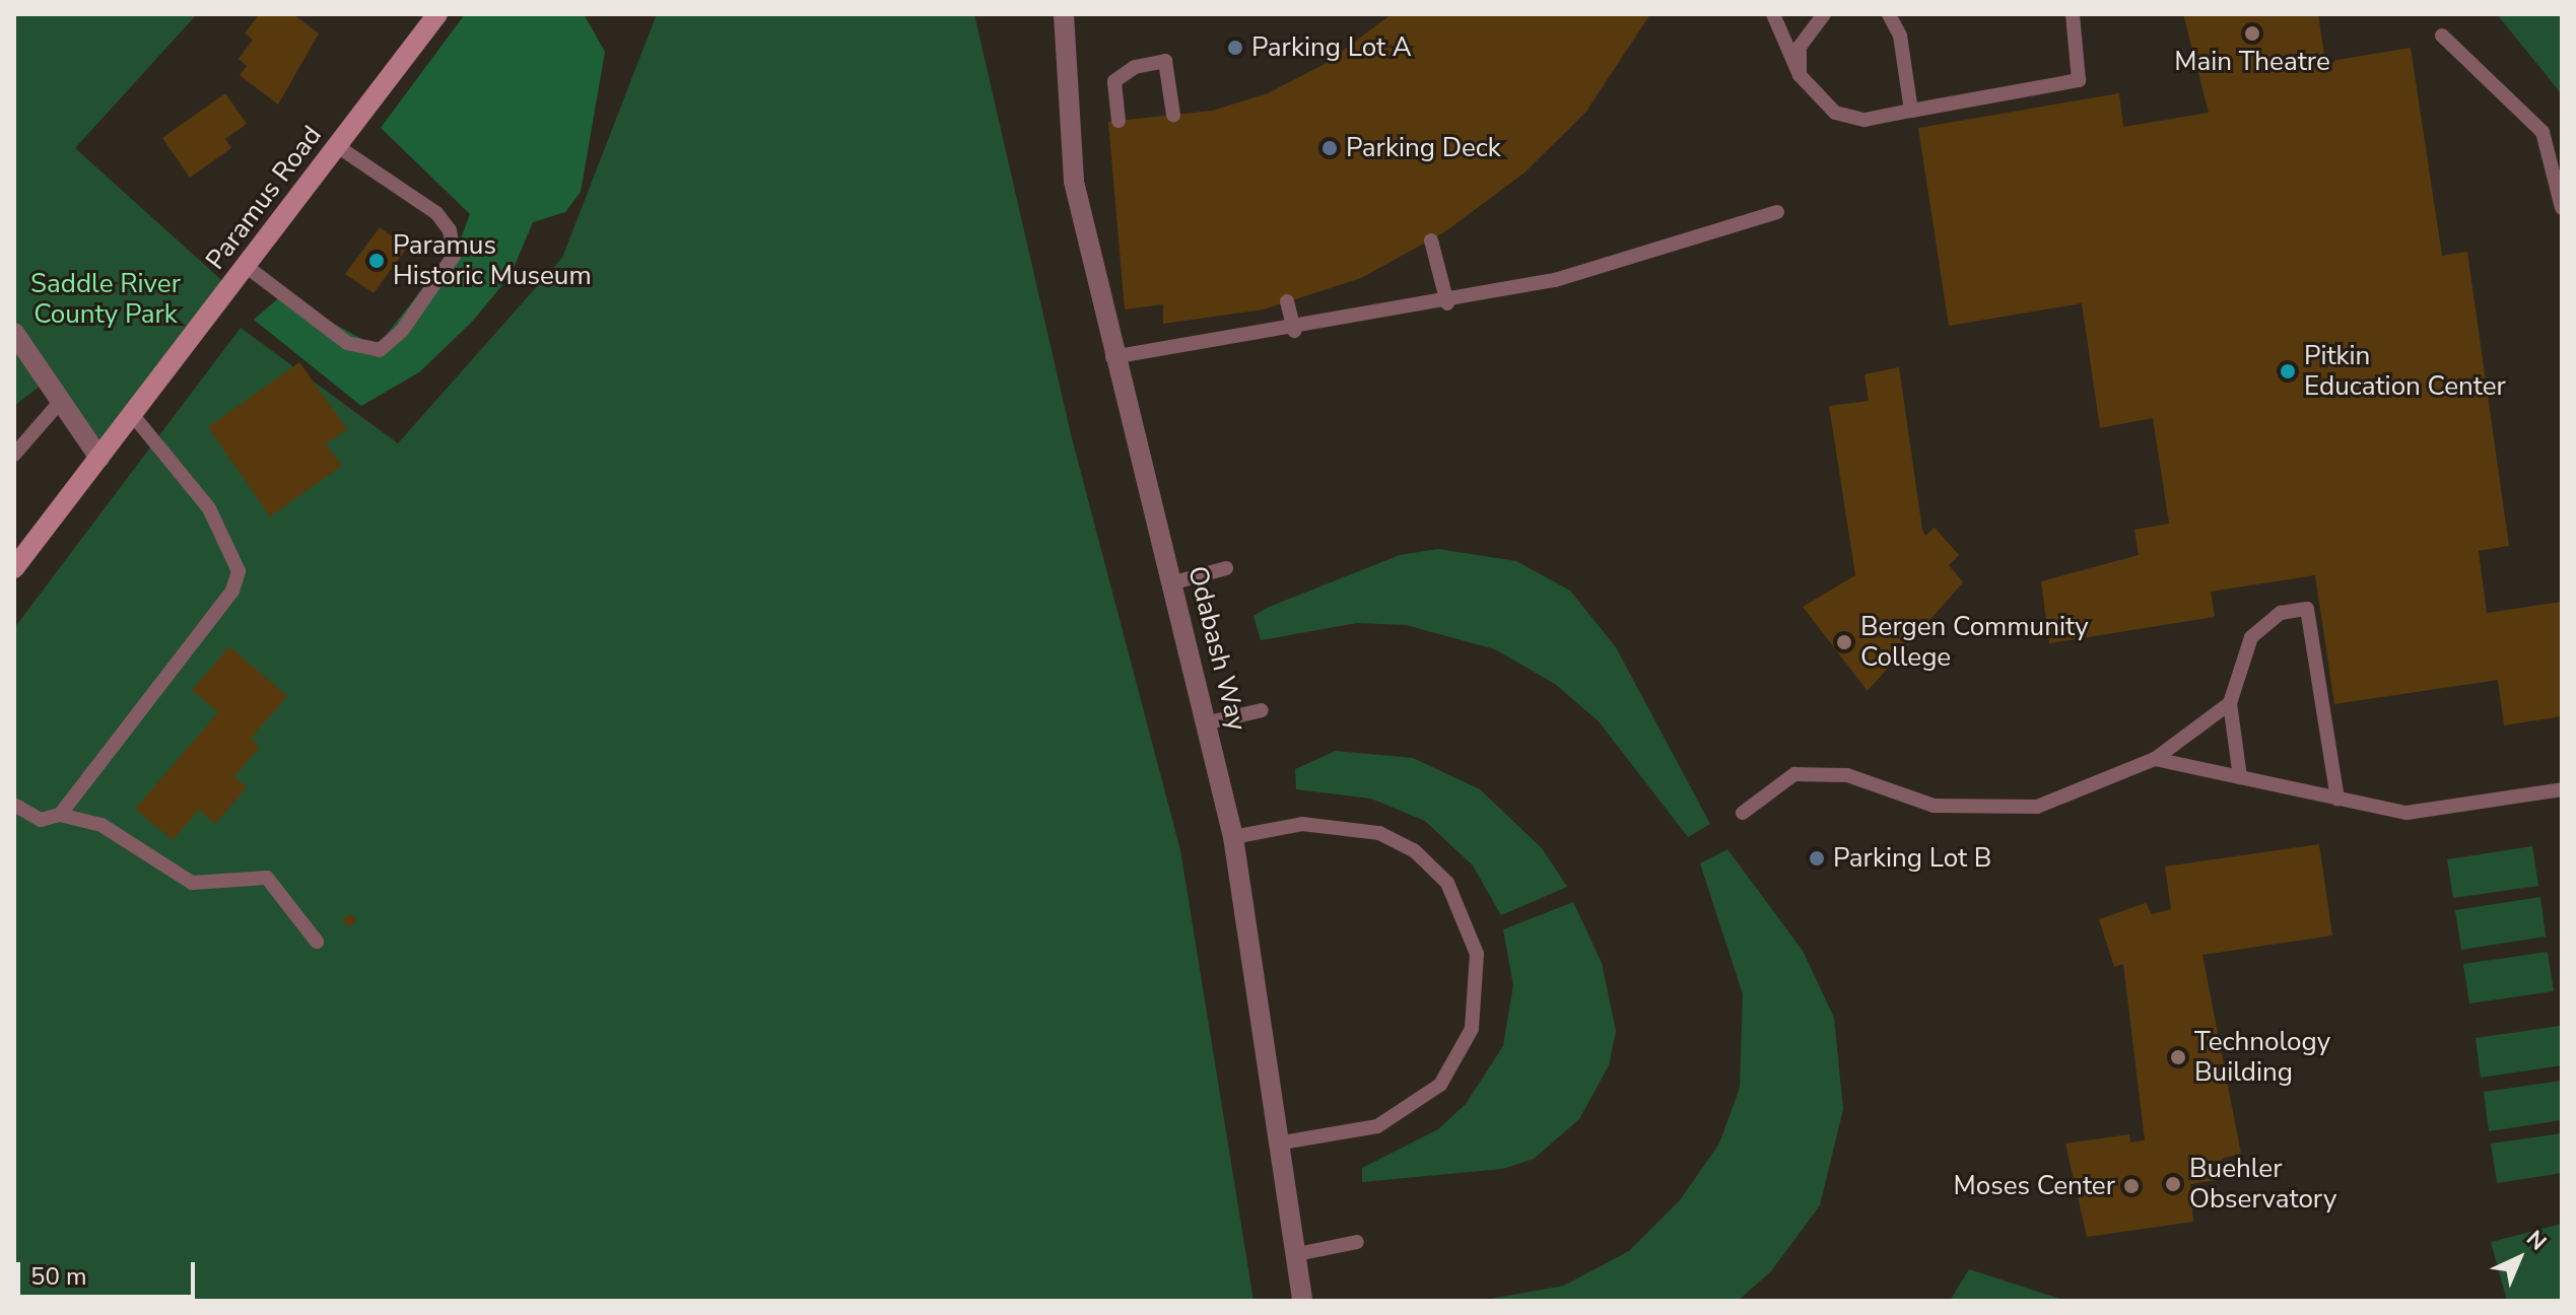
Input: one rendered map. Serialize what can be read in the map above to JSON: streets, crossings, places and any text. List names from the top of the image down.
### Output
{
  "streets": {
    "main road": ["Paramus Road"],
    "street": ["Odabash Way"]
  },
  "parks": ["Saddle River County Park"],
  "places": [
    "Main Theatre",
    "Parking Lot A",
    "Parking Deck",
    "Paramus Historic Museum",
    "Pitkin Education Center",
    "Bergen Community College",
    "Parking Lot B",
    "Technology Building",
    "Buehler Observatory",
    "Moses Center"
  ],
  "scale_bar": "50 m",
  "north": "top right"
}
